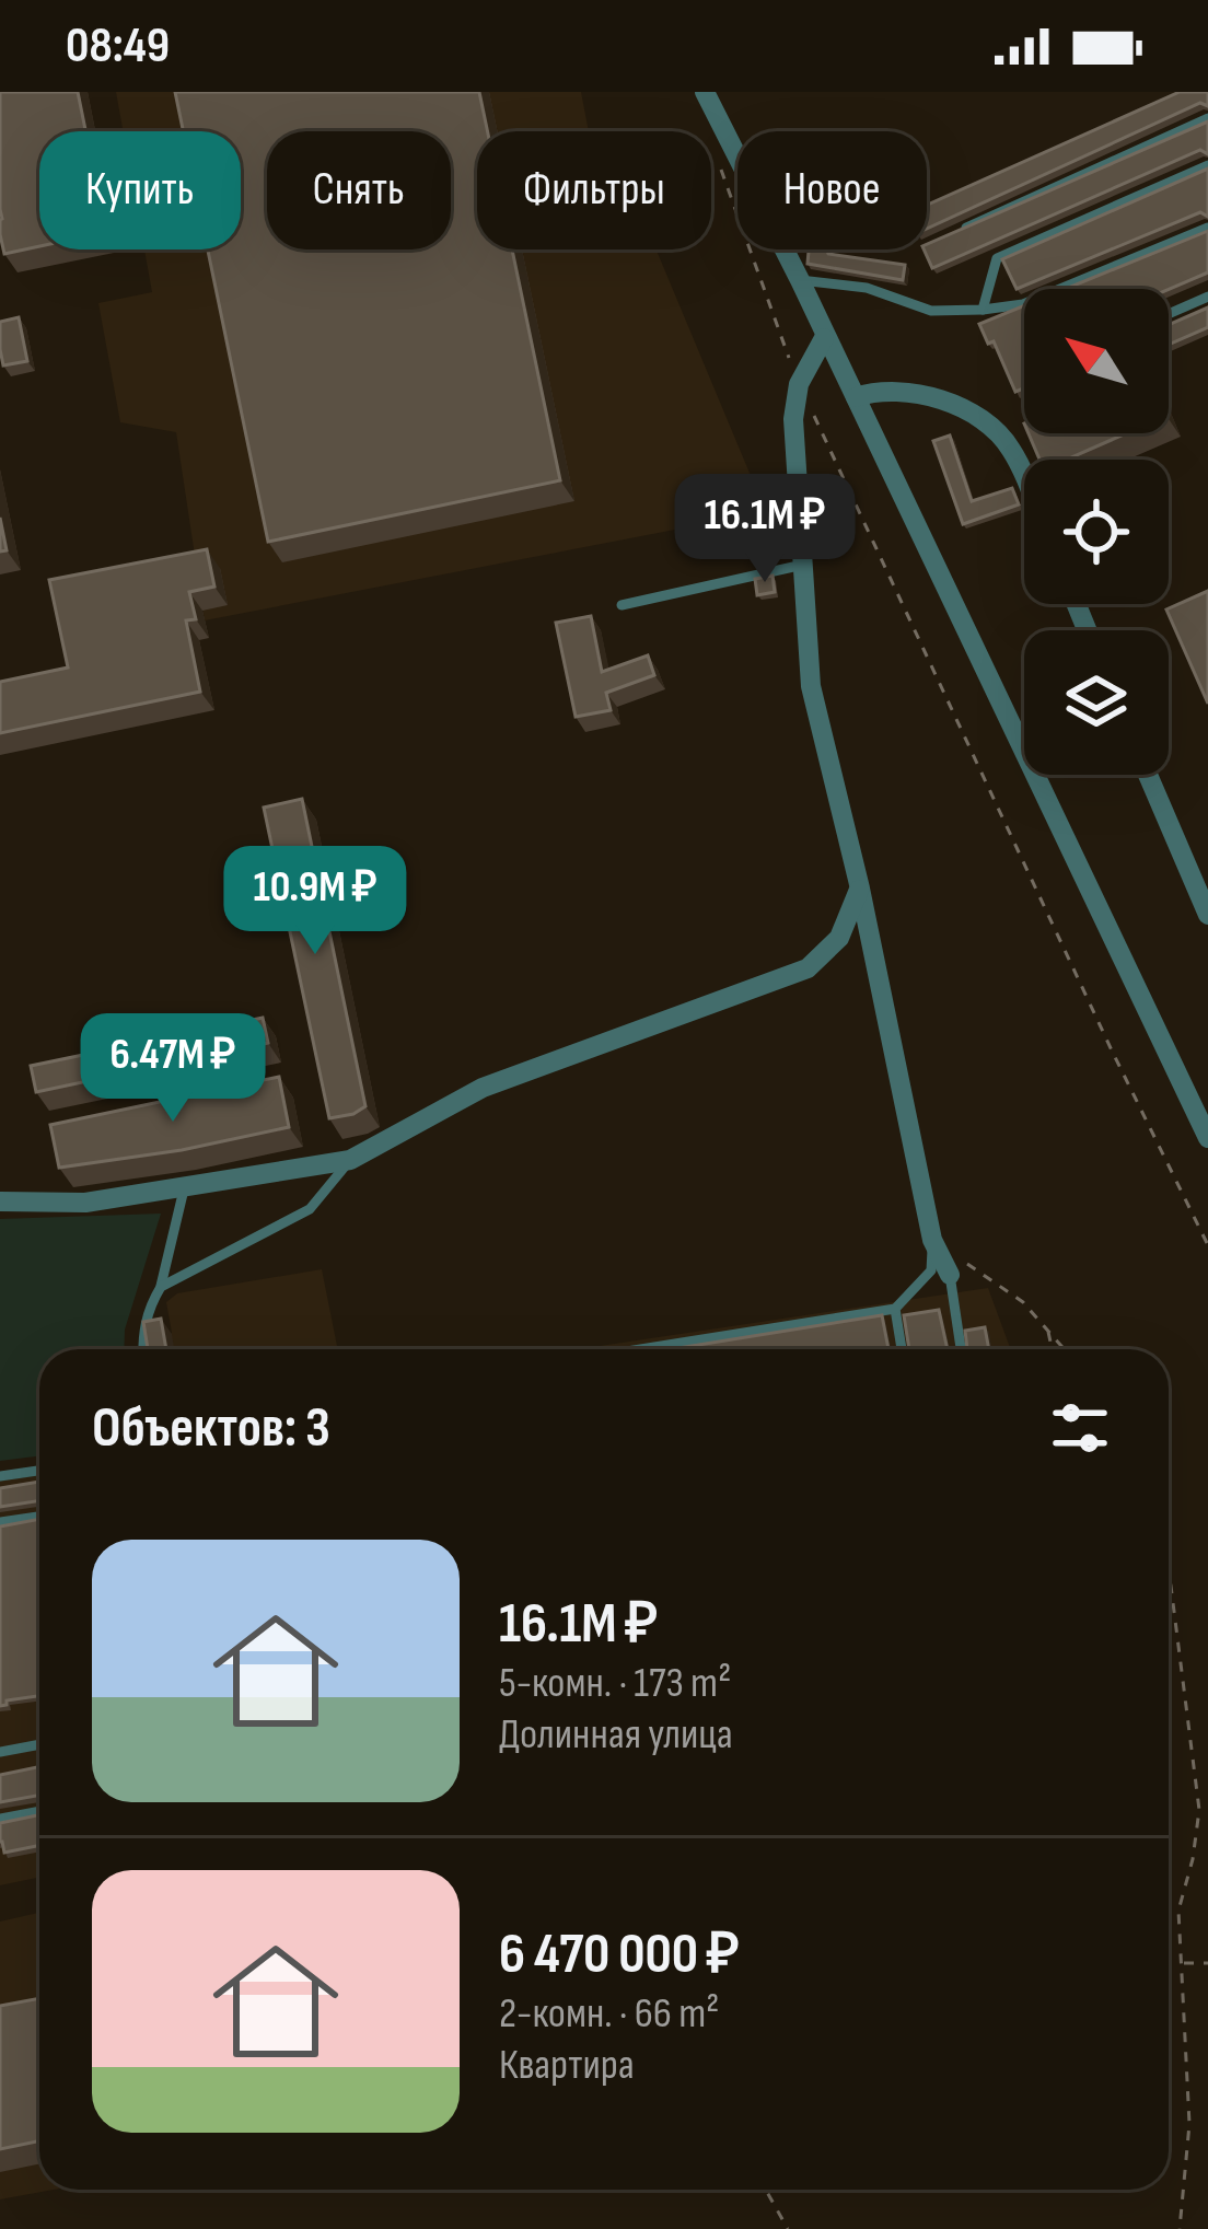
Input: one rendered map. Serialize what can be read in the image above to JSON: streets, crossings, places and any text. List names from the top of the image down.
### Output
{
  "north": "top left",
  "page": {
    "status": "08:49",
    "chip": [
      "Купить",
      "Снять",
      "Фильтры",
      "Новое"
    ],
    "price": ["16.1M ₽", "10.9M ₽", "6.47M ₽"],
    "heading": "Объектов: 3",
    "list": [
      {
        "name": "16.1M ₽",
        "note": "5-комн. · 173 m² · Долинная улица"
      },
      {
        "name": "6 470 000 ₽",
        "note": "2-комн. · 66 m² · Квартира"
      }
    ]
  }
}
